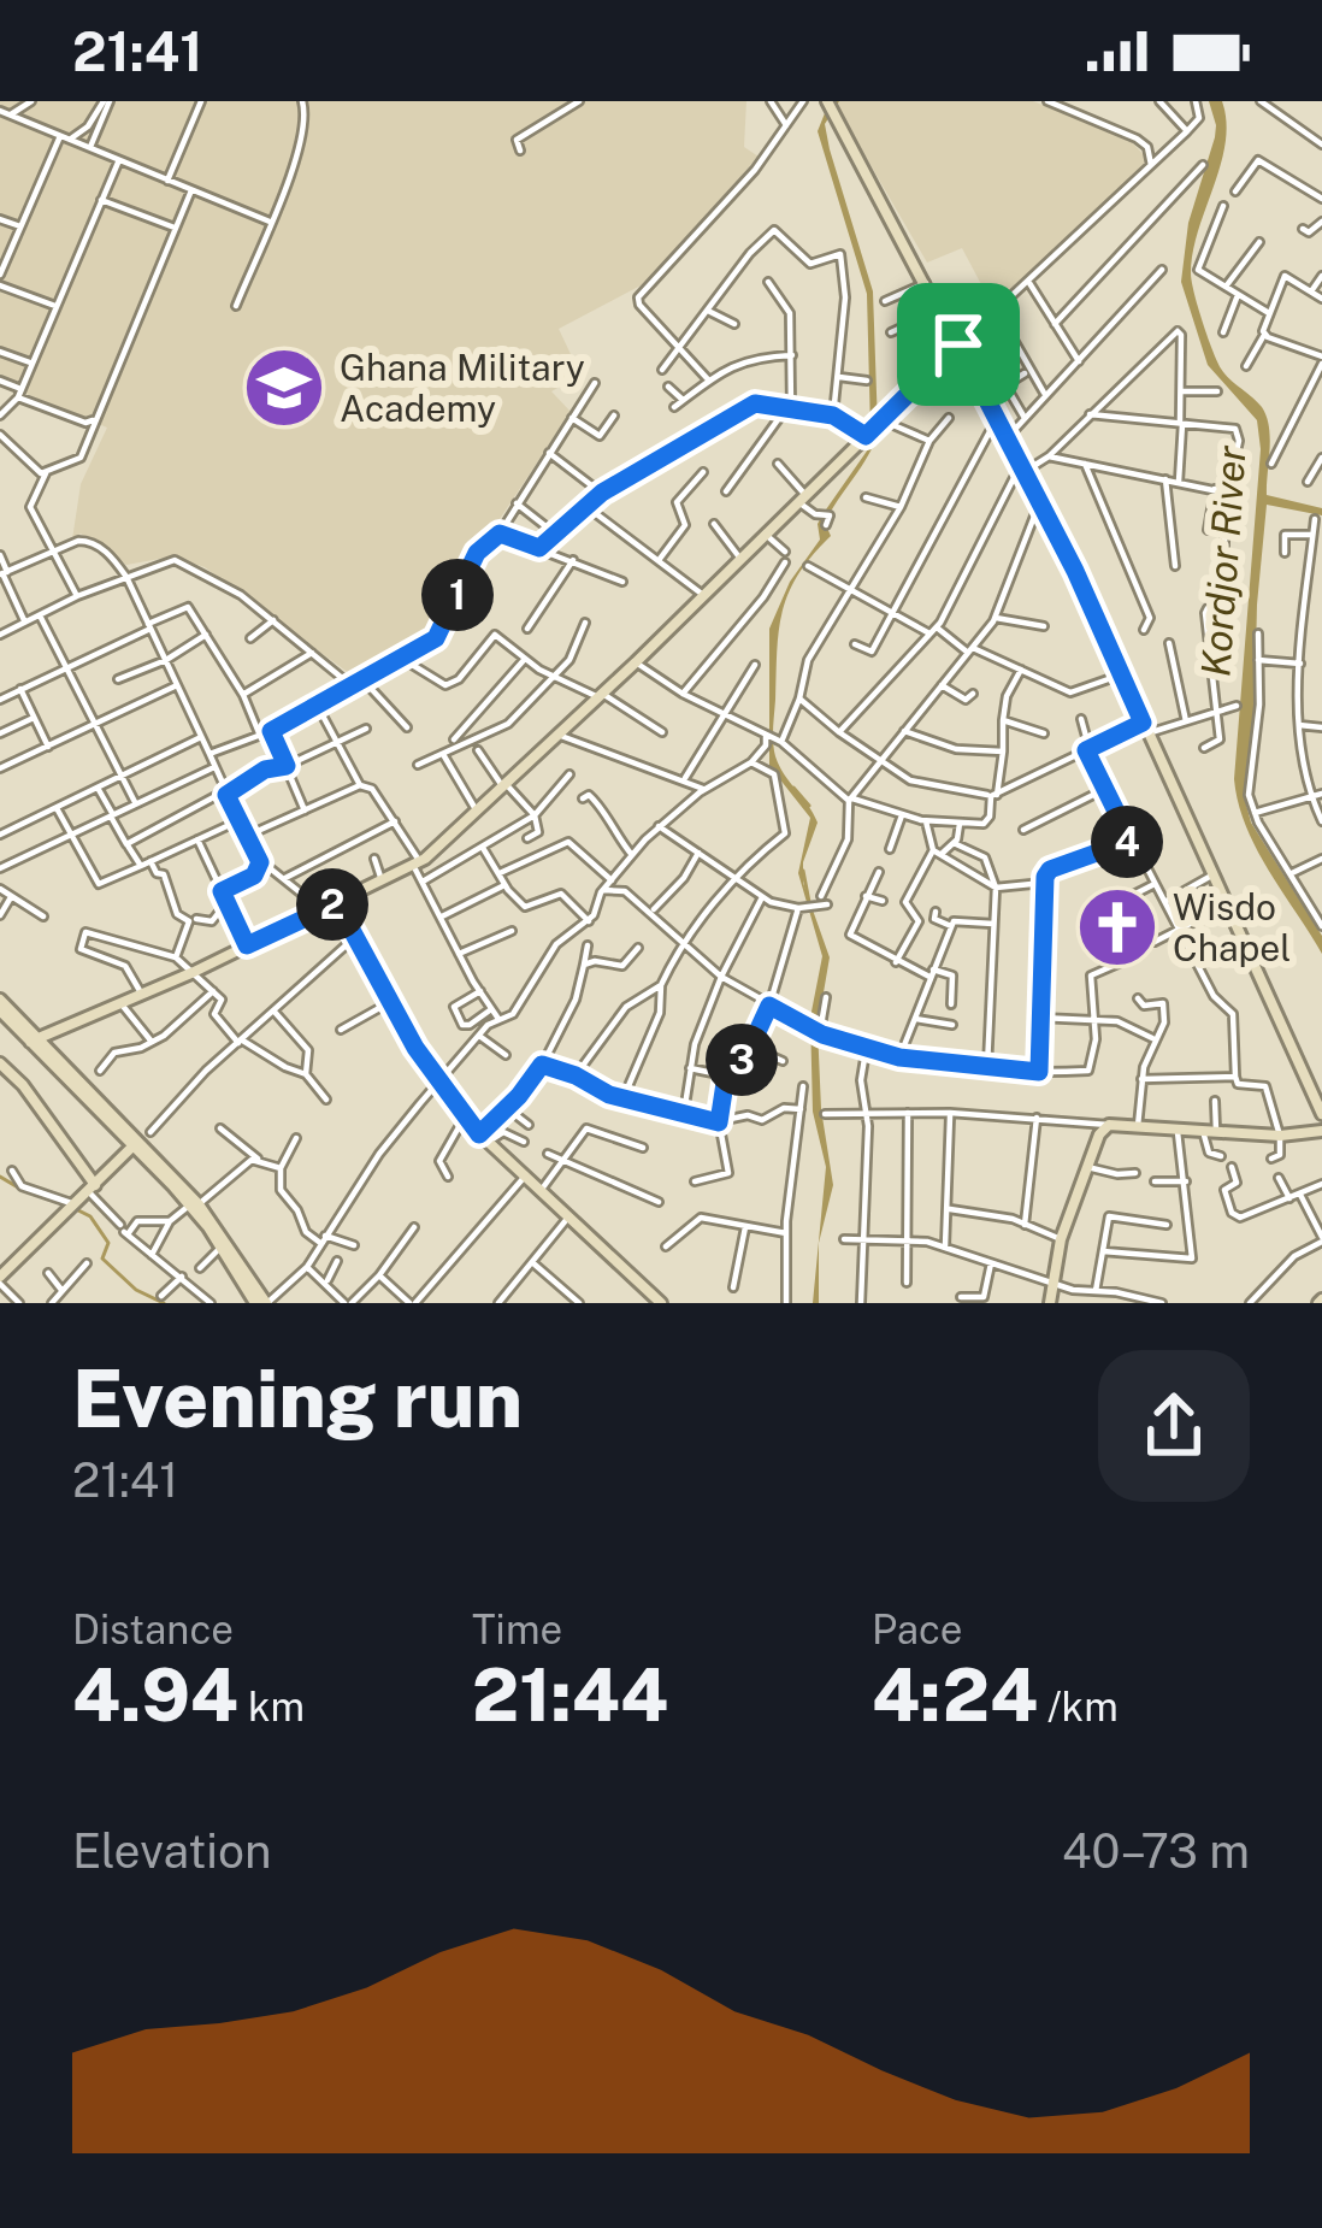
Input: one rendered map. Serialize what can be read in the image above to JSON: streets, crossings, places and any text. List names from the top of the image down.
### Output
{
  "water": ["Kordjor River"],
  "places": {
    "school or university": ["Ghana Military Academy"],
    "church": ["Wisdo Chapel"]
  },
  "page": {
    "status": "21:41",
    "pins": [
      "1",
      "4",
      "2",
      "3"
    ],
    "heading": ["Evening run", "21:41"],
    "stats": [
      ["Distance", "4.94 km"],
      ["Time", "21:44"],
      ["Pace", "4:24 /km"]
    ],
    "chart": ["Elevation", "40–73 m"]
  }
}
